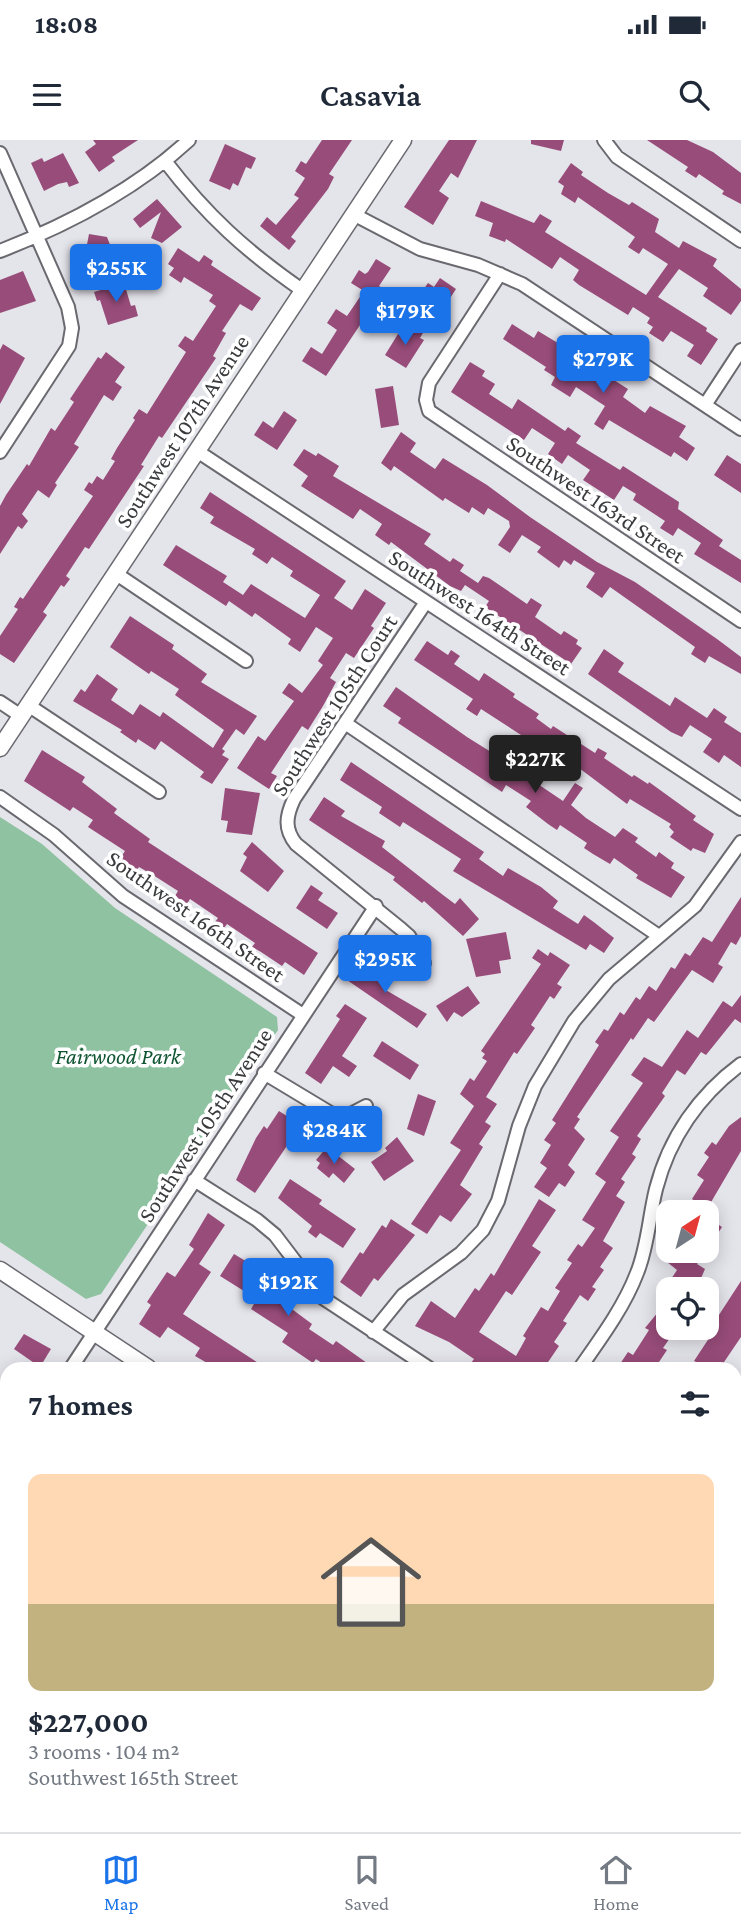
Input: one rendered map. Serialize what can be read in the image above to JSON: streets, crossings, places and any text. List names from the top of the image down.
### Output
{
  "streets": {
    "street": [
      "Southwest 107th Avenue",
      "Southwest 163rd Street",
      "Southwest 164th Street",
      "Southwest 105th Court",
      "Southwest 166th Street",
      "Southwest 105th Avenue"
    ]
  },
  "crossings": [
    ["Southwest 107th Avenue", "Southwest 164th Street"],
    ["Southwest 164th Street", "Southwest 105th Court"],
    ["Southwest 105th Court", "Southwest 105th Avenue"],
    ["Southwest 166th Street", "Southwest 105th Avenue"]
  ],
  "parks": ["Fairwood Park"],
  "north": "top right",
  "page": {
    "status": "18:08",
    "header": "Casavia",
    "price": [
      "$255K",
      "$179K",
      "$279K",
      "$227K",
      "$295K",
      "$284K",
      "$192K"
    ],
    "heading": "7 homes",
    "list": [
      {
        "name": "$227,000",
        "note": "3 rooms · 104 m² · Southwest 165th Street"
      }
    ],
    "tabs": ["Map", "Saved", "Home"]
  }
}
